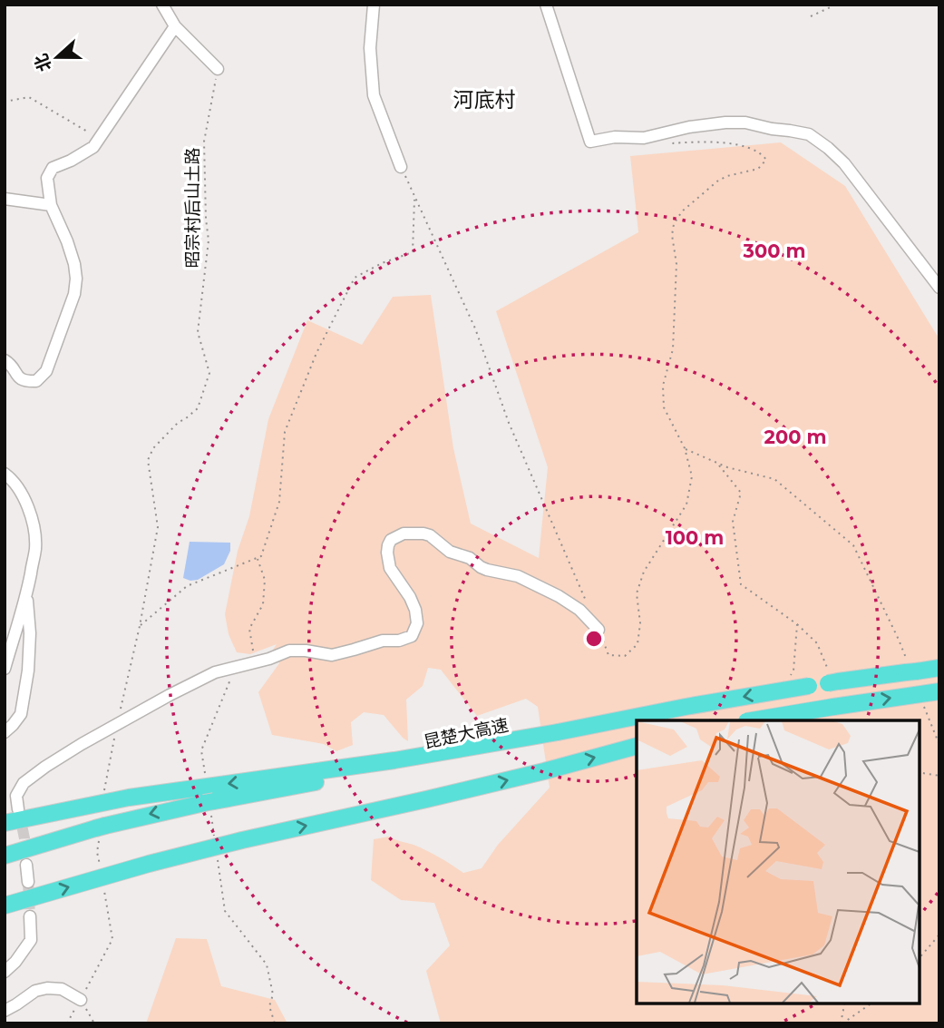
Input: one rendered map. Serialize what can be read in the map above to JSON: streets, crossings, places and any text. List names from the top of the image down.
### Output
{
  "streets": {
    "highway": ["昆楚大高速"],
    "path": ["昭宗村后山土路"]
  },
  "districts": ["河底村"],
  "north": "left",
  "rings": ["300 m", "200 m", "100 m"]
}
